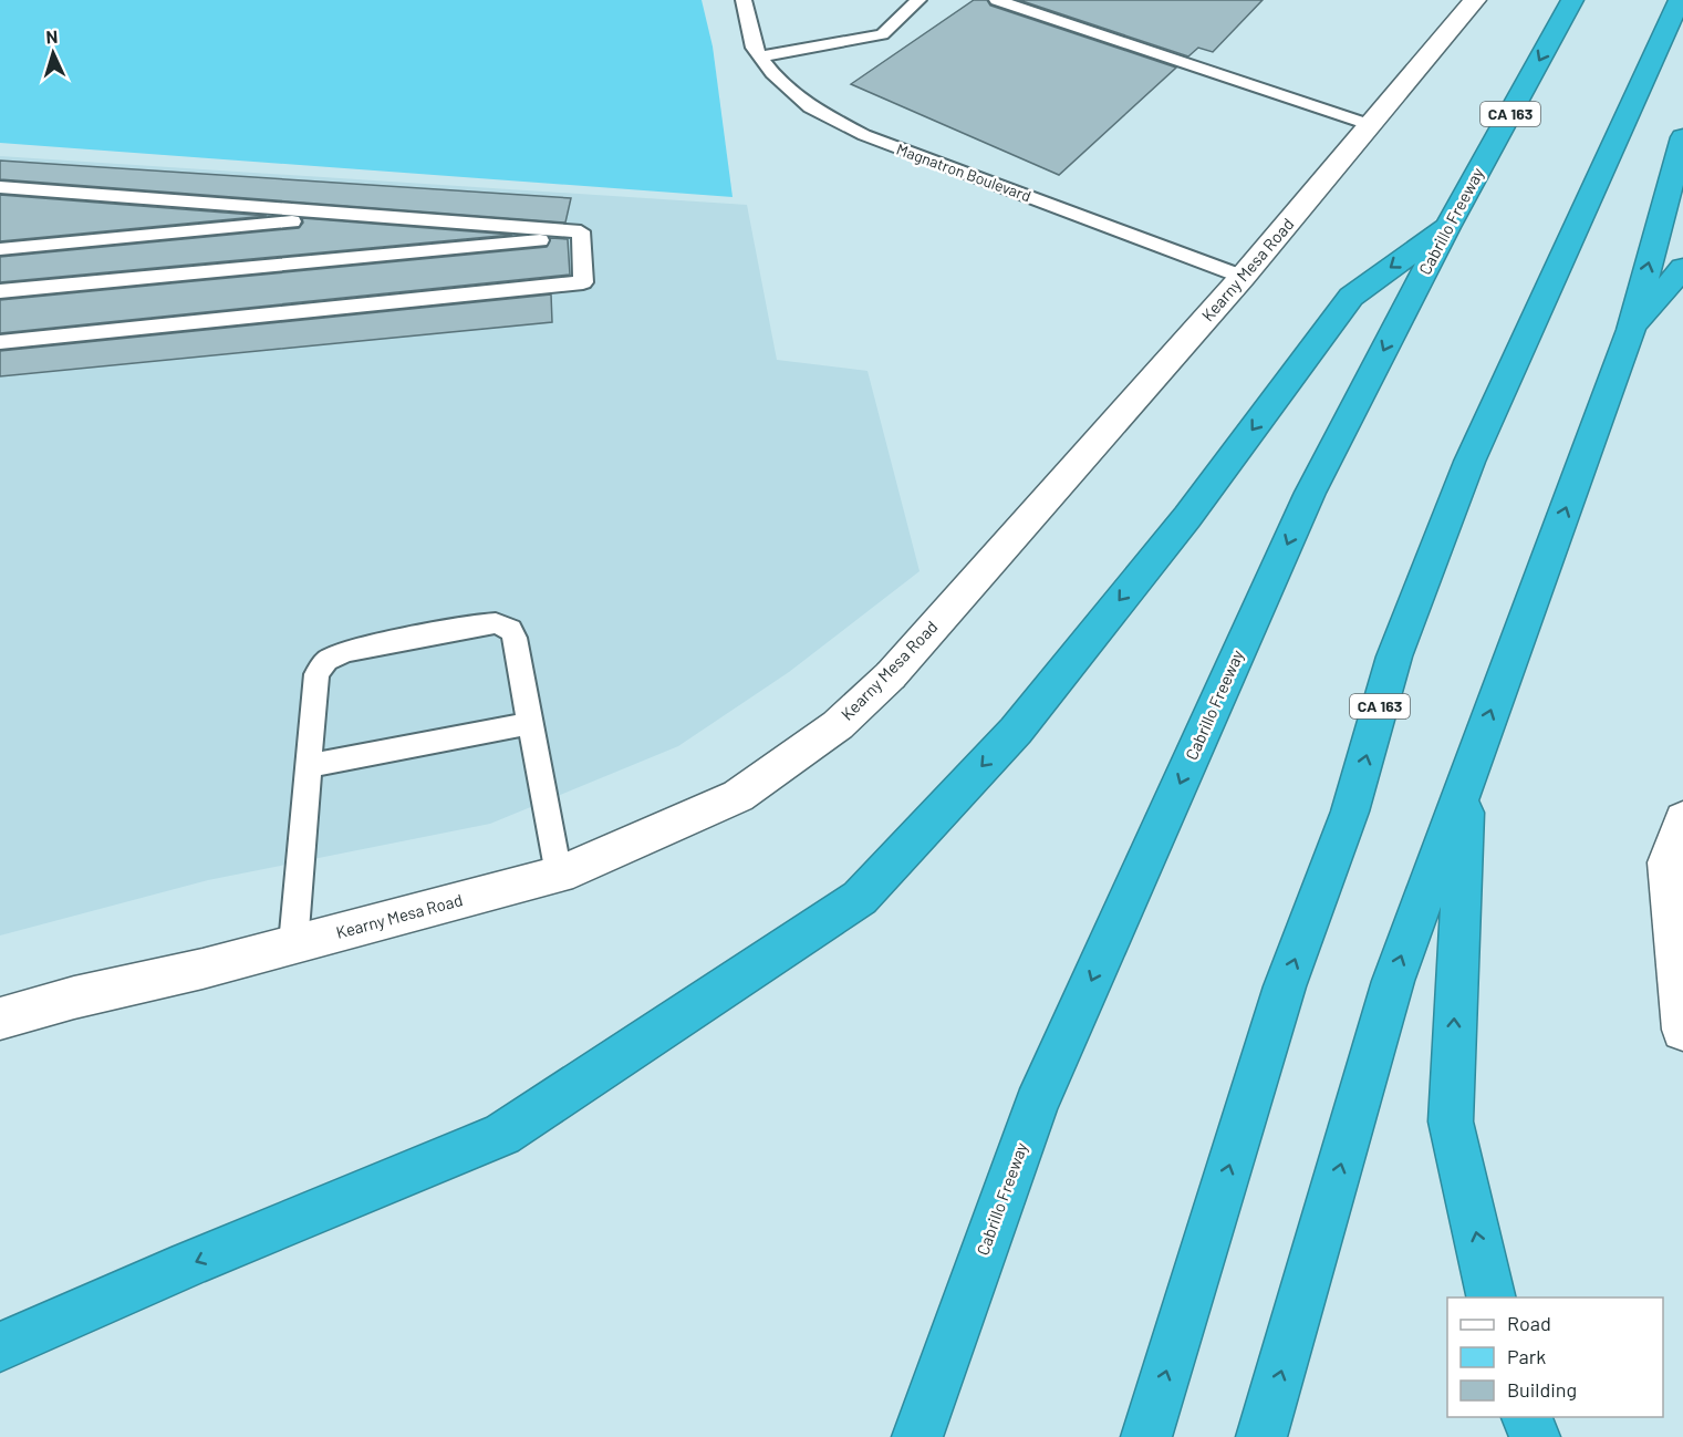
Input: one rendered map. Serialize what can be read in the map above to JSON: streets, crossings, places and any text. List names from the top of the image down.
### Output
{
  "streets": {
    "highway": ["CA 163", "Cabrillo Freeway"],
    "street": ["Kearny Mesa Road"],
    "lane": ["Magnatron Boulevard"]
  },
  "crossings": [
    ["Magnatron Boulevard", "Kearny Mesa Road"]
  ],
  "legend": ["Road", "Park", "Building"],
  "north": "top"
}
